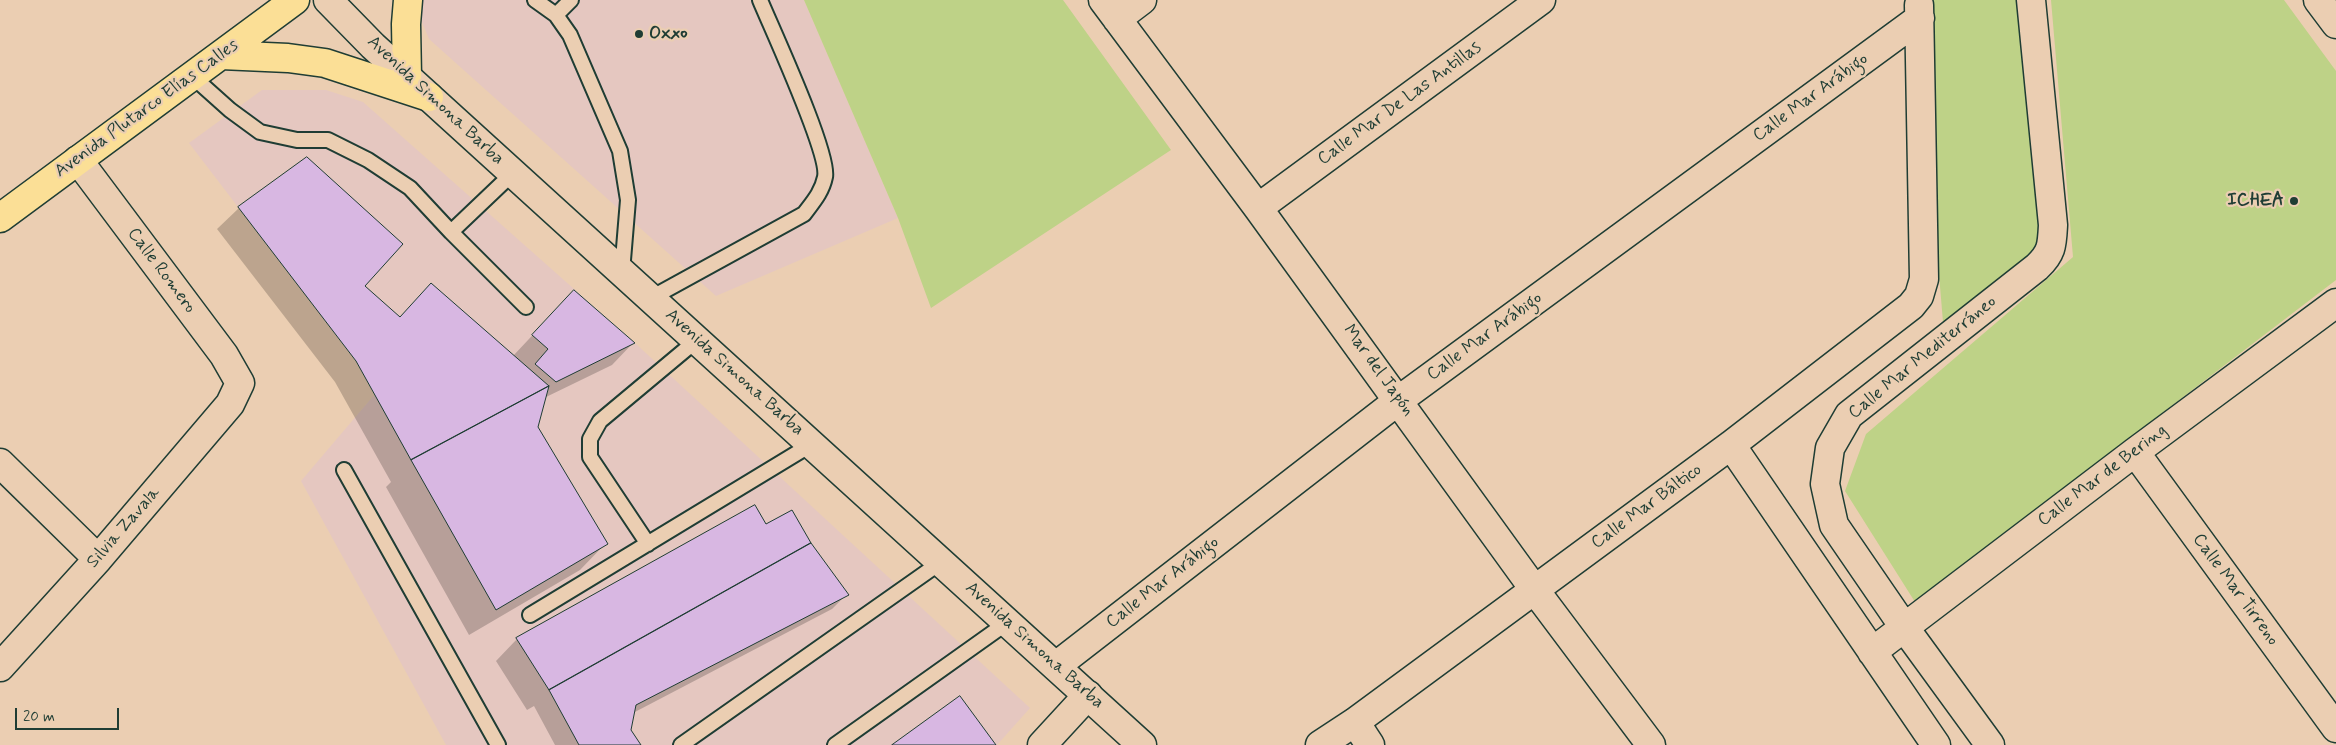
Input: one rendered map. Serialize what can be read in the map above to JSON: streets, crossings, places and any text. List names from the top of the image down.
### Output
{
  "streets": {
    "main road": ["Avenida Plutarco Elías Calles"],
    "street": [
      "Calle Mar Arábigo",
      "Avenida Simona Barba",
      "Calle Mar De Las Antillas",
      "Calle Romero",
      "Calle Mar Mediterráneo",
      "Mar del Japón",
      "Calle Mar de Bering",
      "Calle Mar Báltico",
      "Silvia Zavala",
      "Calle Mar Tirreno"
    ]
  },
  "crossings": [
    ["Calle Mar Arábigo", "Avenida Simona Barba"],
    ["Calle Mar Arábigo", "Mar del Japón"],
    ["Calle Mar Arábigo", "Calle Mar Báltico"],
    ["Calle Mar De Las Antillas", "Mar del Japón"],
    ["Avenida Plutarco Elías Calles", "Calle Romero"],
    ["Calle Romero", "Silvia Zavala"],
    ["Calle Mar Mediterráneo", "Calle Mar de Bering"],
    ["Mar del Japón", "Calle Mar Báltico"],
    ["Calle Mar de Bering", "Calle Mar Tirreno"]
  ],
  "places": ["Oxxo", "ICHEA"],
  "scale_bar": "20 m"
}
